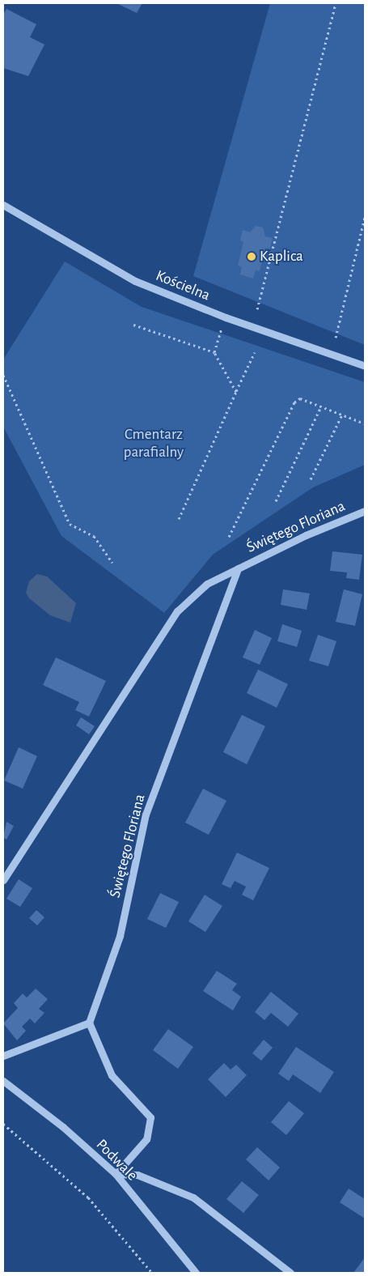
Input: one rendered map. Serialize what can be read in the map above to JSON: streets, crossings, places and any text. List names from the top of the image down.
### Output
{
  "streets": {
    "street": ["Kościelna", "Świętego Floriana", "Podwale"]
  },
  "parks": ["Cmentarz parafialny"],
  "places": ["Kaplica"]
}
